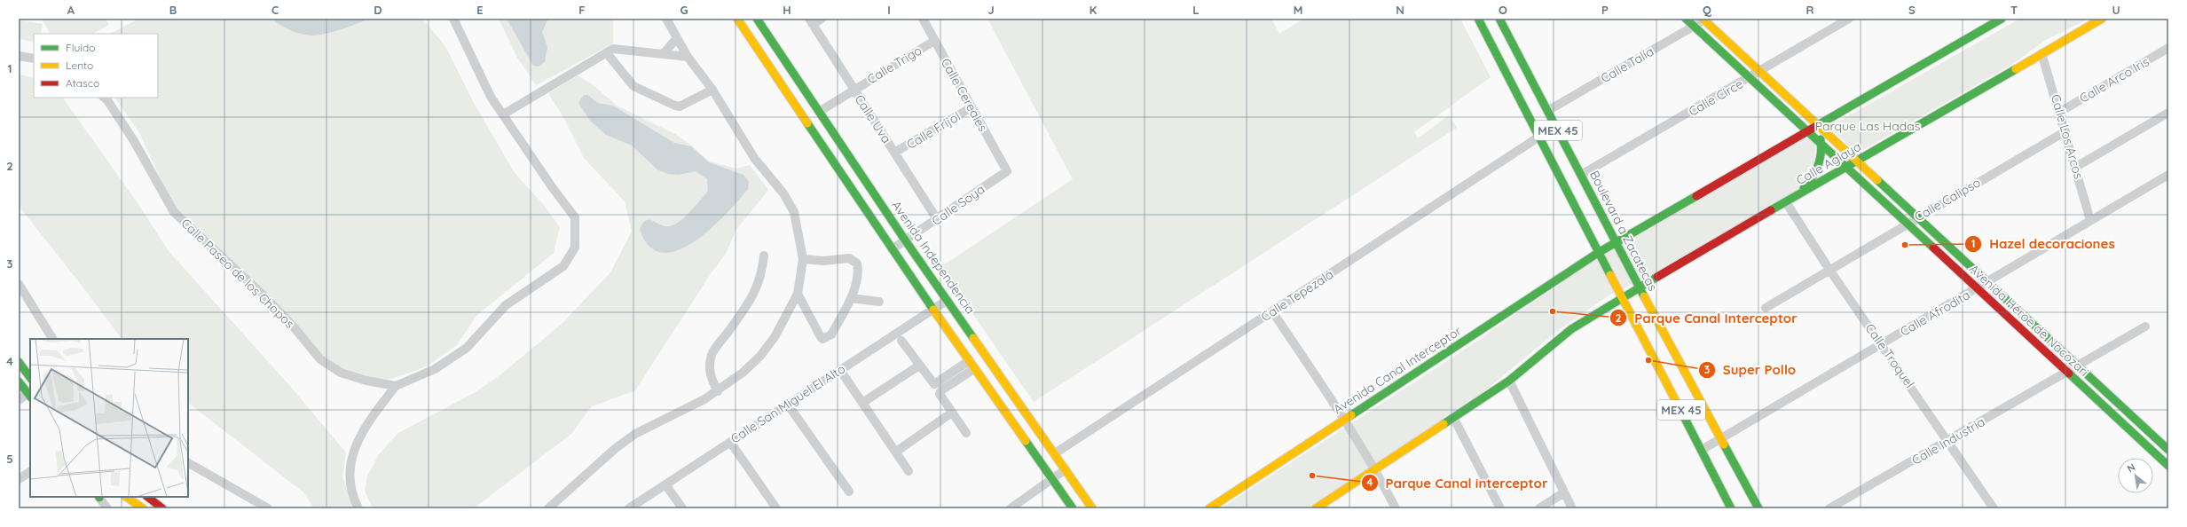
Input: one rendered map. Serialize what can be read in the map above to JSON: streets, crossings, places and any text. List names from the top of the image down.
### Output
{
  "streets": {
    "main road": [
      "MEX 45",
      "Calle Aglaya",
      "Boulevard a Zacatecas",
      "Avenida Independencia",
      "Avenida Héroe de Nacozari",
      "Avenida Canal Interceptor"
    ],
    "street": [
      "Calle Trigo",
      "Calle Talía",
      "Calle Arco Iris",
      "Calle Cereales",
      "Calle Circe",
      "Calle Uva",
      "Calle Frijol",
      "Calle Los Arcos",
      "Calle Calipso",
      "Calle Soya",
      "Calle Paseo de los Chopos",
      "Calle Tepezalá",
      "Calle Afrodita",
      "Calle Troquel",
      "Calle San Miguel El Alto",
      "Calle Industria"
    ]
  },
  "crossings": [
    ["Calle Trigo", "Calle Cereales"],
    ["Calle Trigo", "Calle Uva"],
    ["Calle Trigo", "Avenida Independencia"],
    ["Calle Talía", "Boulevard a Zacatecas"],
    ["Calle Talía", "Avenida Héroe de Nacozari"],
    ["Calle Arco Iris", "Calle Los Arcos"],
    ["Calle Cereales", "Calle Frijol"],
    ["Calle Cereales", "Calle Soya"],
    ["Calle Circe", "Boulevard a Zacatecas"],
    ["Calle Circe", "Avenida Héroe de Nacozari"],
    ["Calle Uva", "Calle Frijol"],
    ["Calle Uva", "Calle Soya"],
    ["MEX 45", "Calle Aglaya"],
    ["MEX 45", "Calle Tepezalá"],
    ["MEX 45", "Calle Afrodita"],
    ["MEX 45", "Avenida Canal Interceptor"],
    ["Calle Los Arcos", "Calle Aglaya"],
    ["Calle Los Arcos", "Calle Calipso"],
    ["Calle Los Arcos", "Calle Afrodita"],
    ["Calle Aglaya", "Boulevard a Zacatecas"],
    ["Calle Aglaya", "Avenida Héroe de Nacozari"],
    ["Calle Aglaya", "Calle Troquel"],
    ["Calle Calipso", "Avenida Héroe de Nacozari"],
    ["Calle Calipso", "Calle Troquel"],
    ["Calle Soya", "Avenida Independencia"],
    ["Boulevard a Zacatecas", "Calle Afrodita"],
    ["Avenida Independencia", "Calle Tepezalá"],
    ["Avenida Independencia", "Calle San Miguel El Alto"],
    ["Calle Afrodita", "Avenida Héroe de Nacozari"],
    ["Calle Afrodita", "Calle Troquel"],
    ["Avenida Héroe de Nacozari", "Calle Industria"],
    ["Calle Troquel", "Calle Industria"]
  ],
  "parks": ["Parque Las Hadas"],
  "places": [
    "Hazel decoraciones",
    "Parque Canal Interceptor",
    "Super Pollo",
    "Parque Canal interceptor"
  ],
  "legend": ["Fluido", "Lento", "Atasco"],
  "north": "top left",
  "grid": {
    "columns": [
      "A",
      "B",
      "C",
      "D",
      "E",
      "F",
      "G",
      "H",
      "I",
      "J",
      "K",
      "L",
      "M",
      "N",
      "O",
      "P",
      "Q",
      "R",
      "S",
      "T",
      "U"
    ],
    "rows": [
      "1",
      "2",
      "3",
      "4",
      "5"
    ]
  }
}
